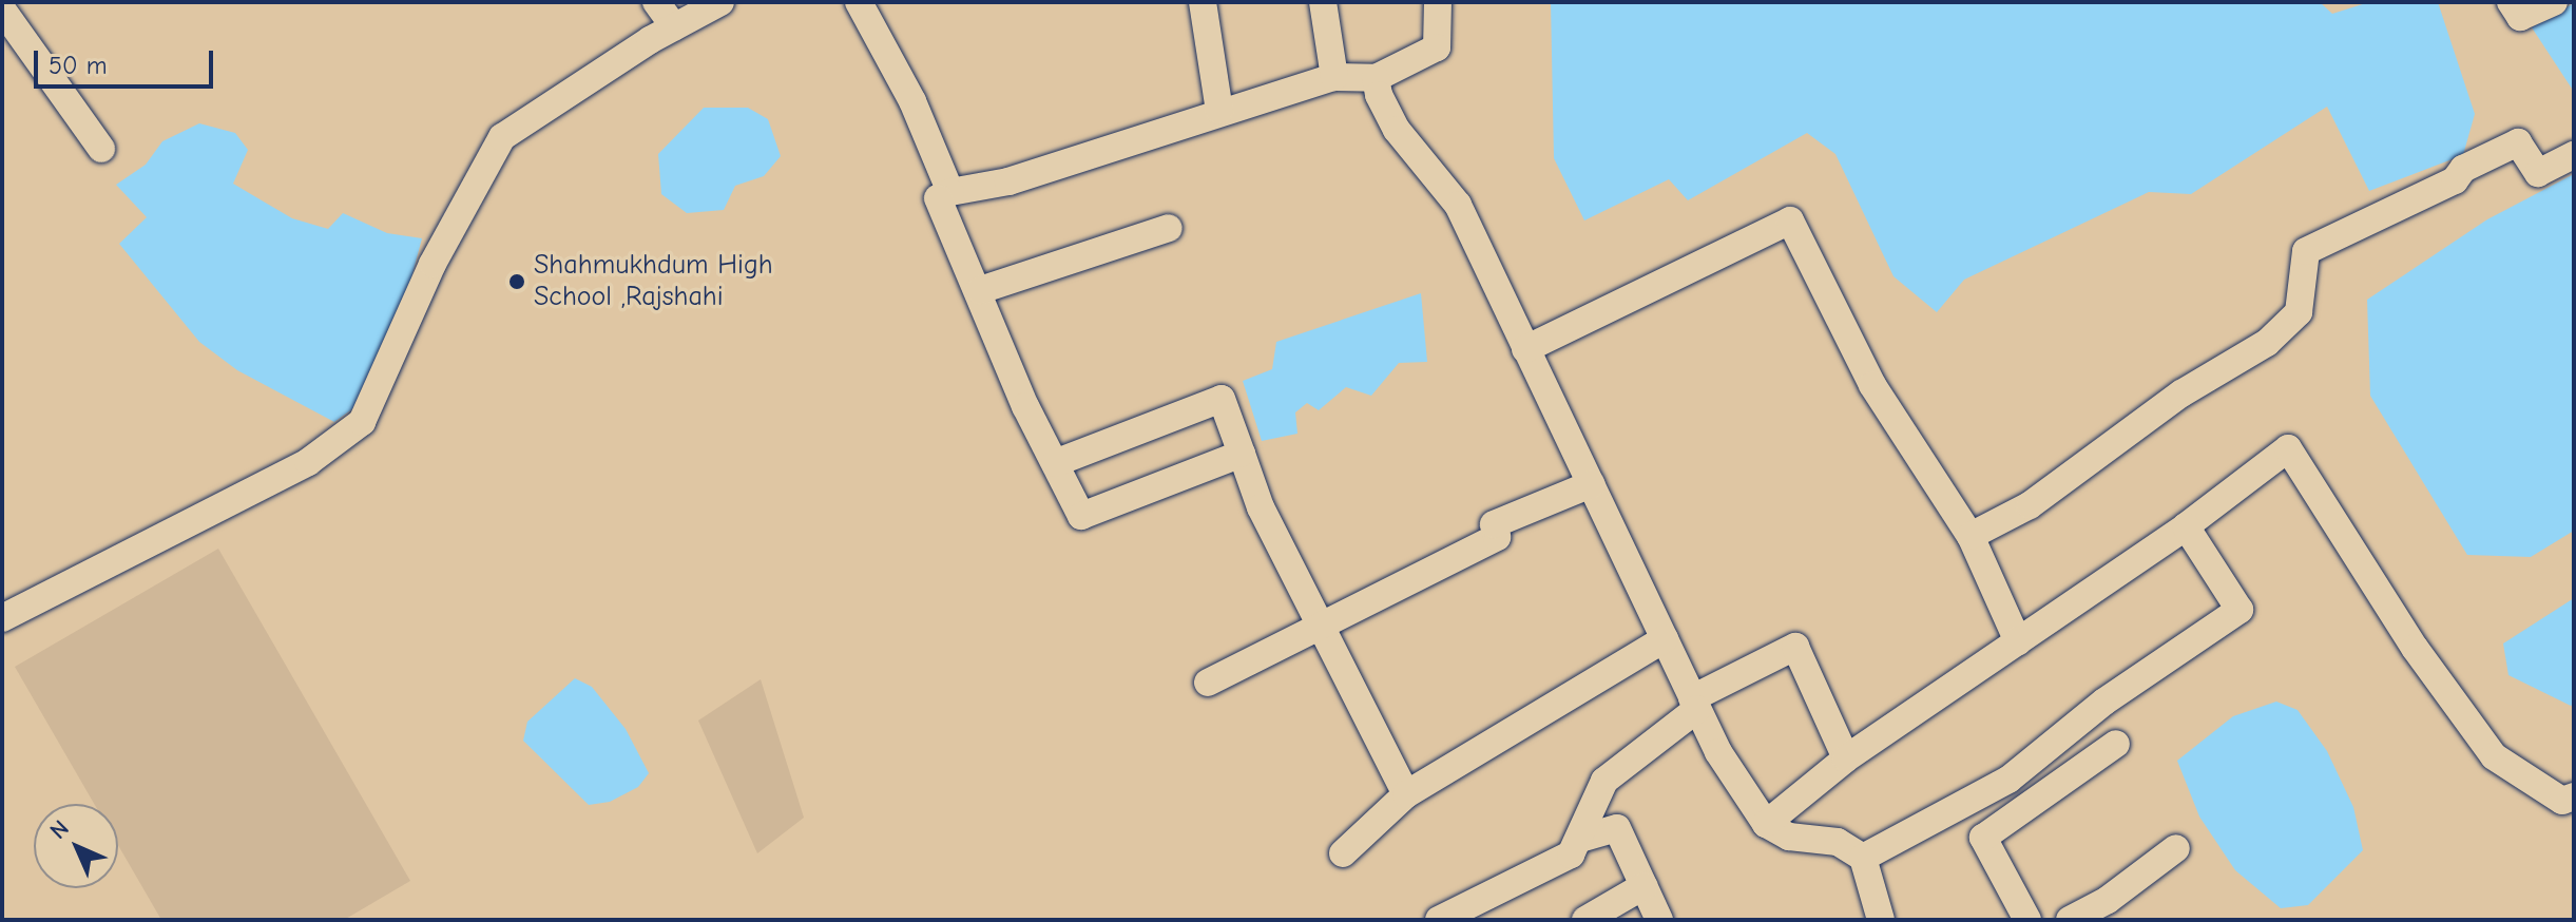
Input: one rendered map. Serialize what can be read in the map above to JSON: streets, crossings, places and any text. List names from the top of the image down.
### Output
{
  "places": ["Shahmukhdum High School ,Rajshahi"],
  "scale_bar": "50 m",
  "north": "top left"
}
